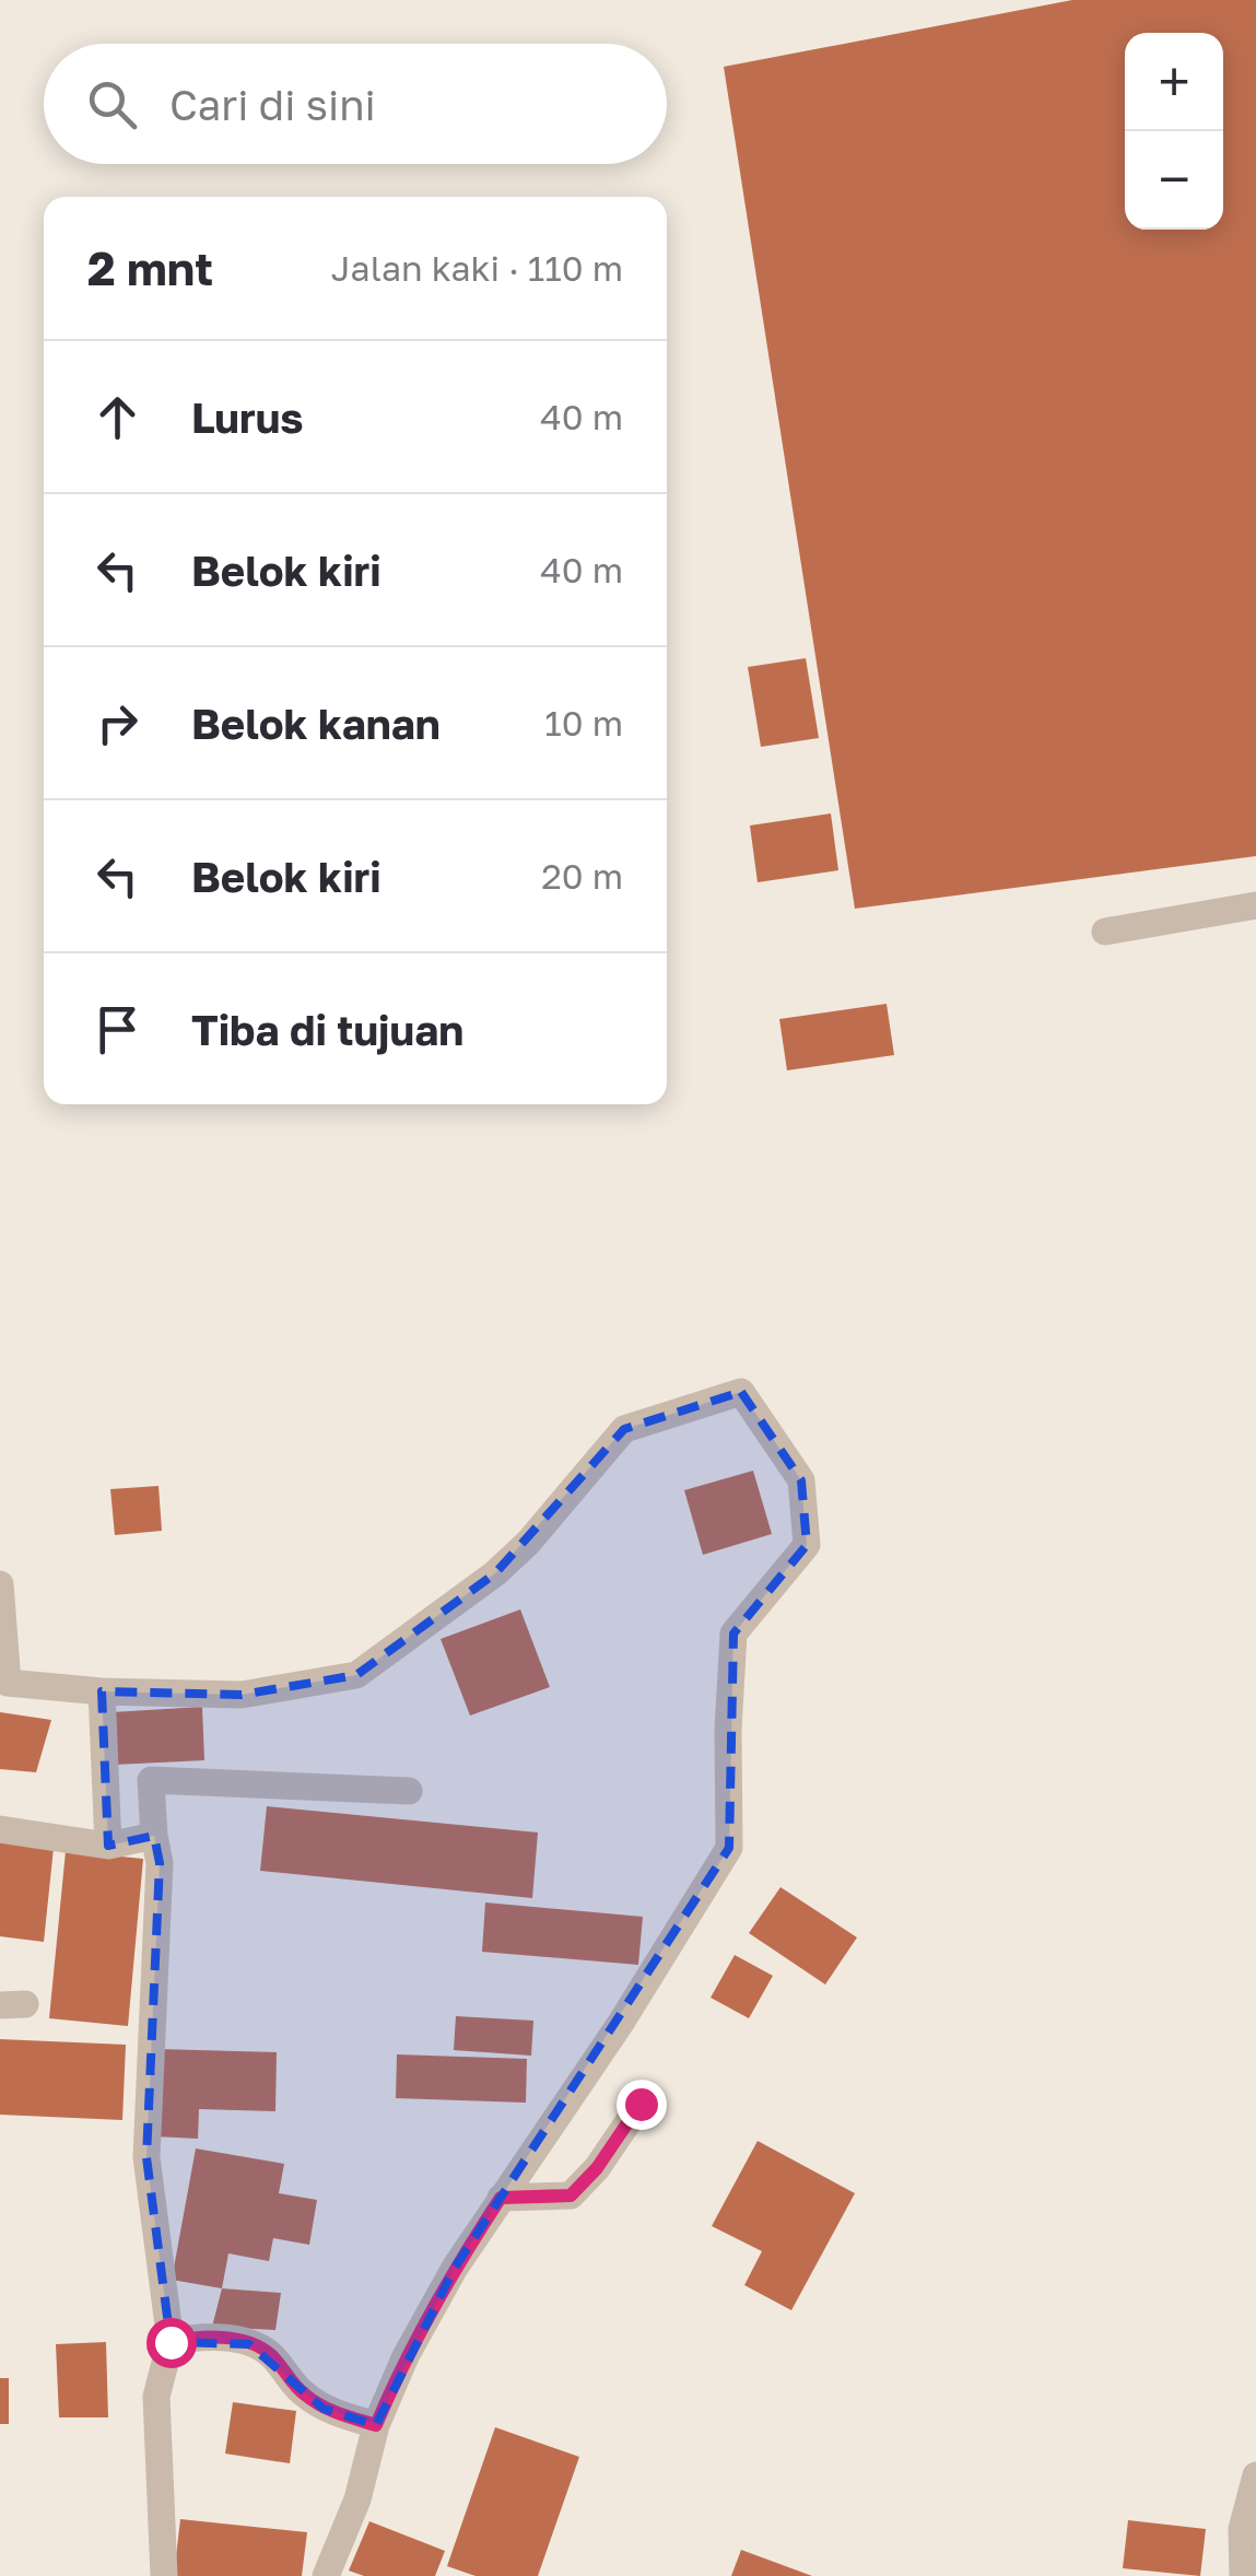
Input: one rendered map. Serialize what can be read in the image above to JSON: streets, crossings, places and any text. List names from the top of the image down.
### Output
{
  "page": {
    "map_buttons": ["+", "−"],
    "search": "Cari di sini",
    "heading": ["2 mnt", "Jalan kaki · 110 m"],
    "list": [
      ["Lurus", "40 m"],
      ["Belok kiri", "40 m"],
      ["Belok kanan", "10 m"],
      ["Belok kiri", "20 m"],
      "Tiba di tujuan"
    ]
  }
}
